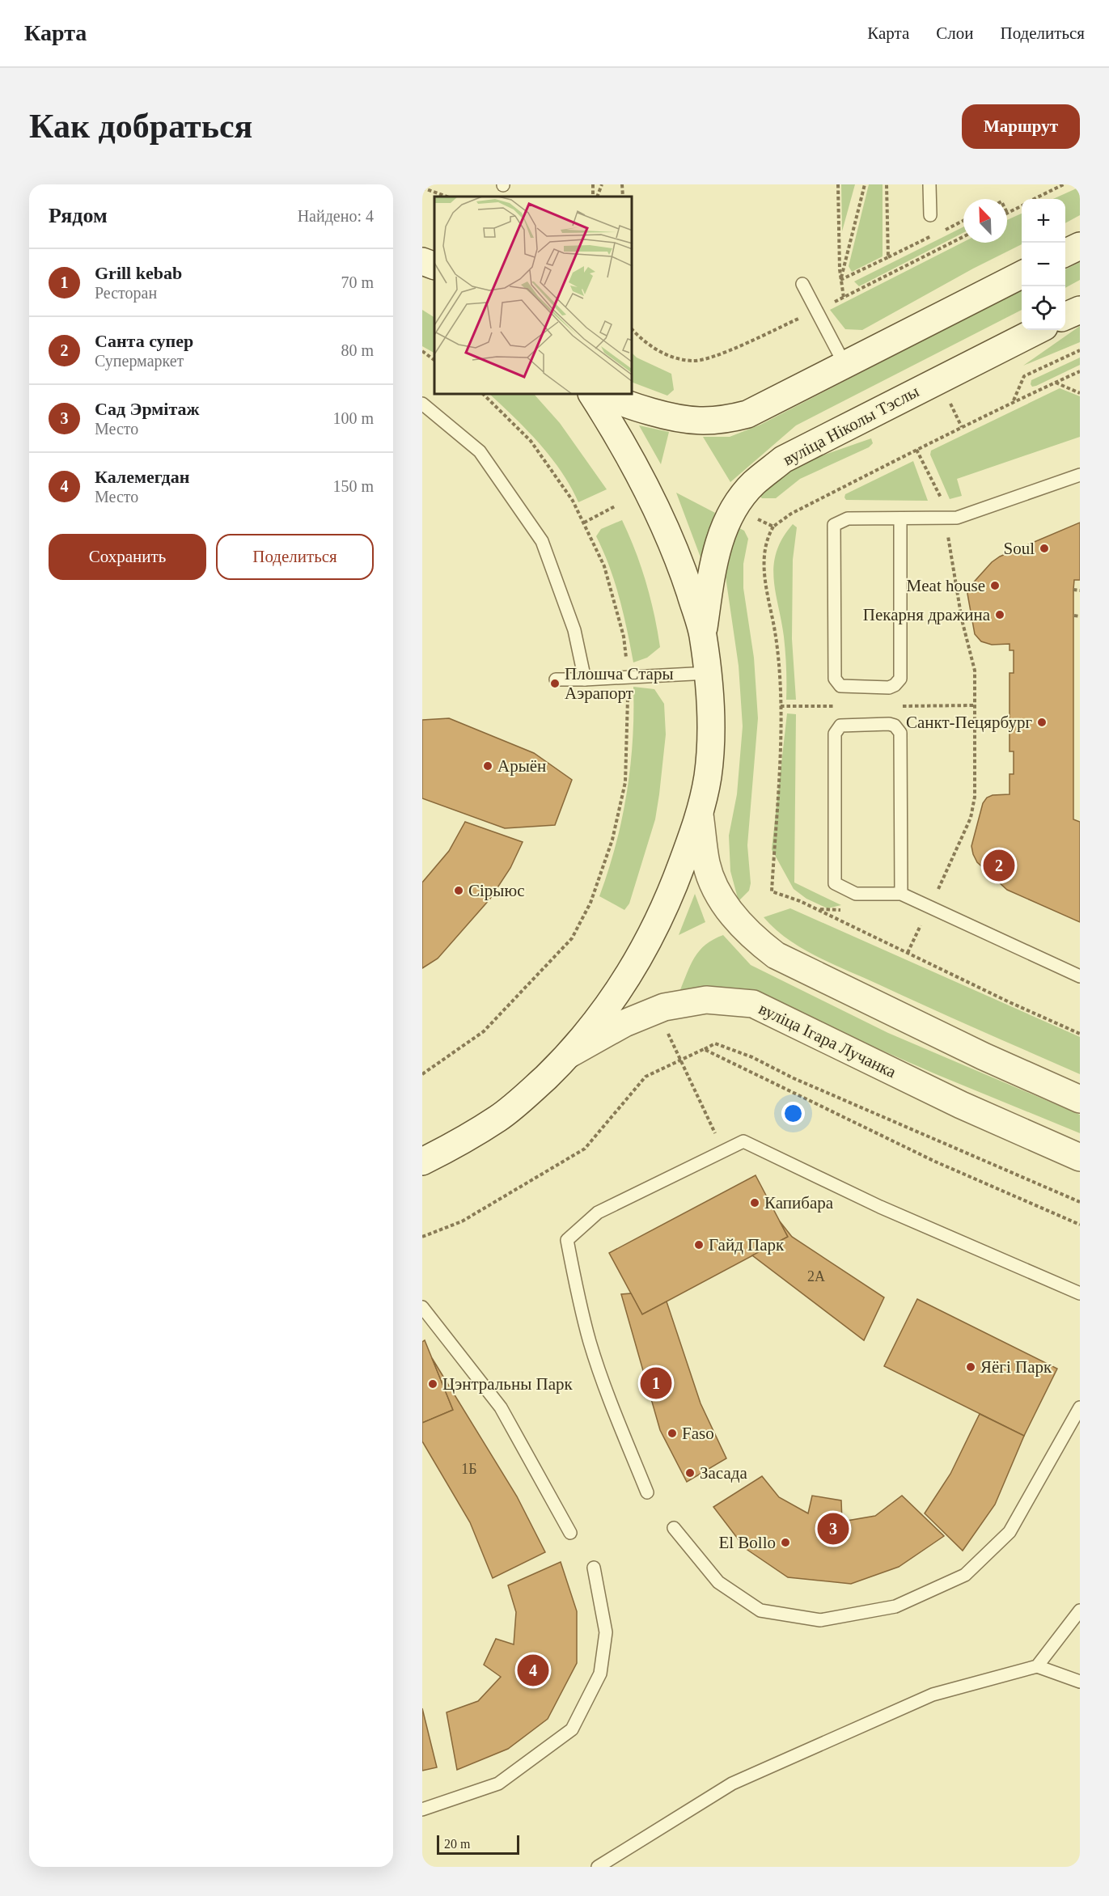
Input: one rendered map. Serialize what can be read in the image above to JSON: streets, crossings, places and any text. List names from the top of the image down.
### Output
{
  "streets": {
    "main road": ["вуліца Ніколы Тэслы", "вуліца Ігара Лучанка"]
  },
  "places": [
    "Soul",
    "Meat house",
    "Пекарня дражина",
    "Плошча Стары Аэрапорт",
    "Санкт-Пецярбург",
    "Арыён",
    "Сірыюс",
    "Капибара",
    "Гайд Парк",
    "Яёгі Парк",
    "Цэнтральны Парк",
    "Faso",
    "Засада",
    "El Bollo"
  ],
  "house_numbers": ["2А", "1Б"],
  "scale_bar": "20 m",
  "north": "top left",
  "page": {
    "header": "Карта",
    "nav": ["Карта", "Слои", "Поделиться"],
    "buttons": [
      "Маршрут",
      ["Сохранить", "Поделиться"]
    ],
    "title": "Как добраться",
    "heading": ["Рядом", "Найдено: 4"],
    "map_buttons": ["+", "−"],
    "list": [
      {
        "mark": "1",
        "name": "Grill kebab",
        "note": "Ресторан",
        "value": "70 m"
      },
      {
        "mark": "2",
        "name": "Санта супер",
        "note": "Супермаркет",
        "value": "80 m"
      },
      {
        "mark": "3",
        "name": "Сад Эрмітаж",
        "note": "Место",
        "value": "100 m"
      },
      {
        "mark": "4",
        "name": "Калемегдан",
        "note": "Место",
        "value": "150 m"
      }
    ],
    "pins": [
      "2",
      "1",
      "3",
      "4"
    ],
    "scale": "20 m"
  }
}
